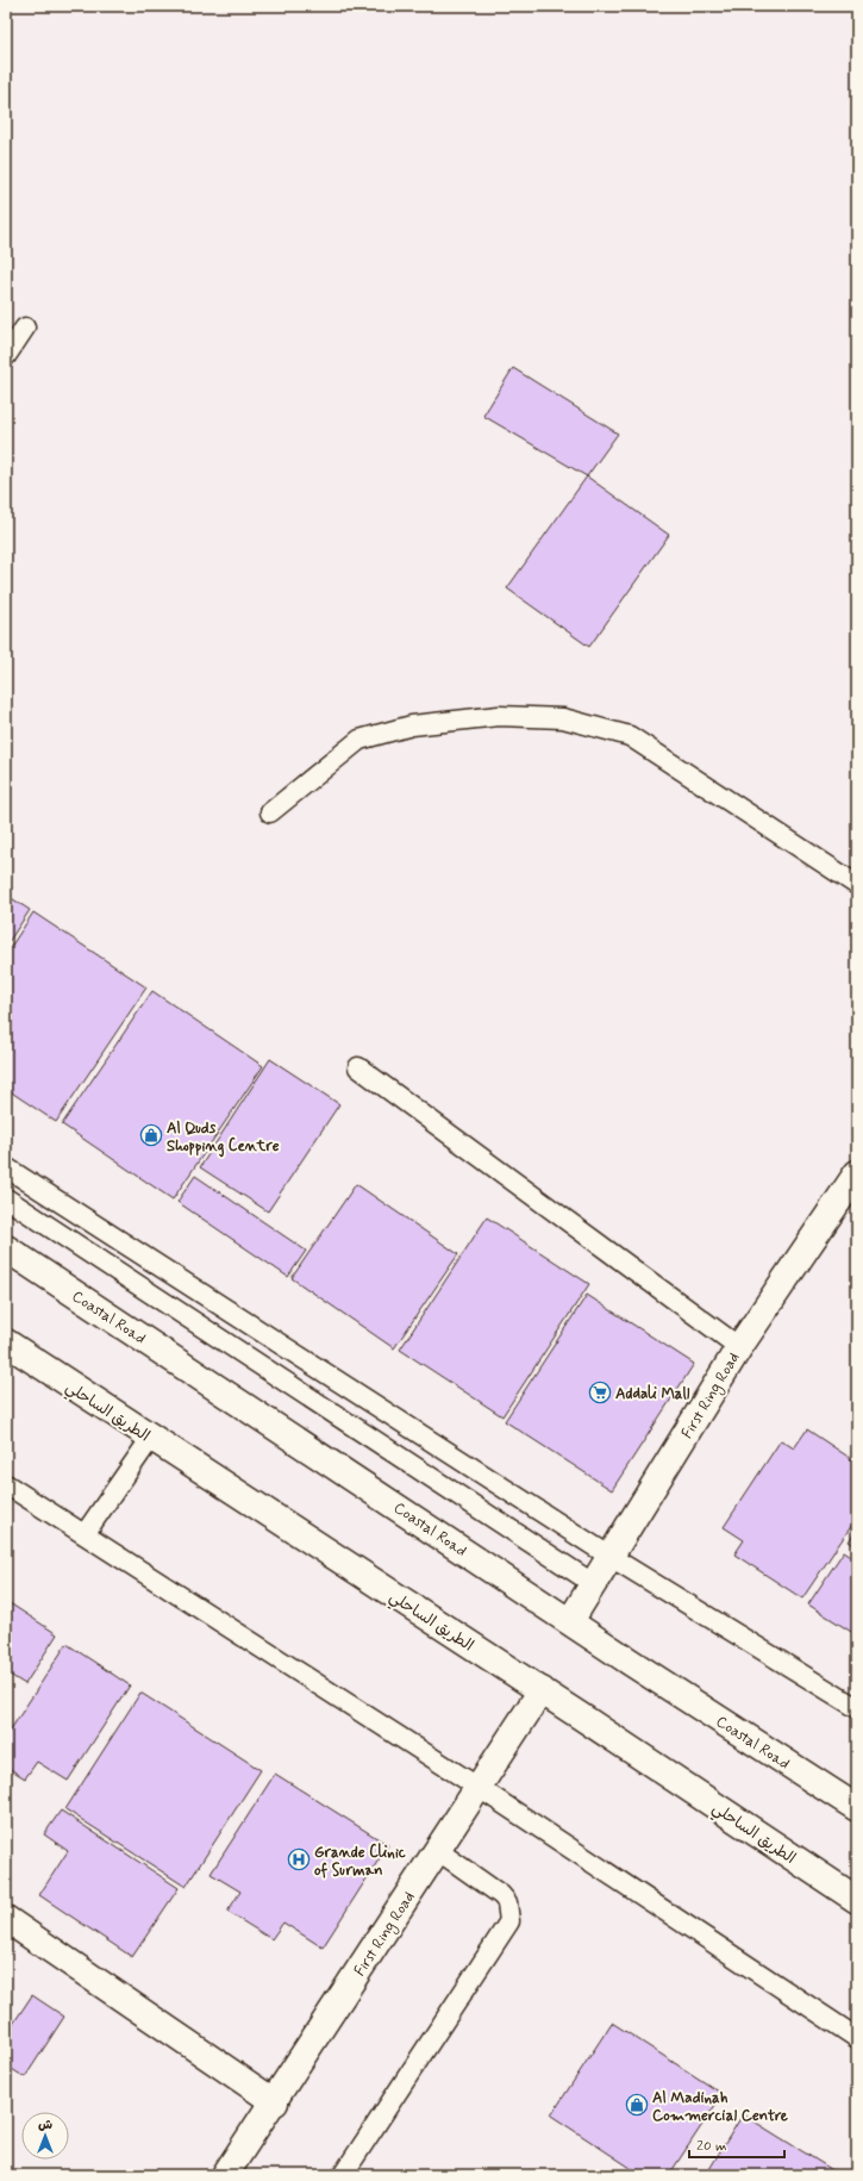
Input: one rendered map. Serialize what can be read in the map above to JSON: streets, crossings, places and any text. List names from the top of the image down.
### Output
{
  "streets": {
    "main road": ["Coastal Road", "First Ring Road", "الطريق الساحلي"]
  },
  "crossings": [
    ["Coastal Road", "First Ring Road"],
    ["First Ring Road", "الطريق الساحلي"]
  ],
  "places": {
    "shop": ["Al Quds Shopping Centre", "Al Madinah Commercial Centre"],
    "supermarket": ["Addali Mall"],
    "hospital": ["Grande Clinic of Surman"]
  },
  "scale_bar": "20 m",
  "north": "top"
}
